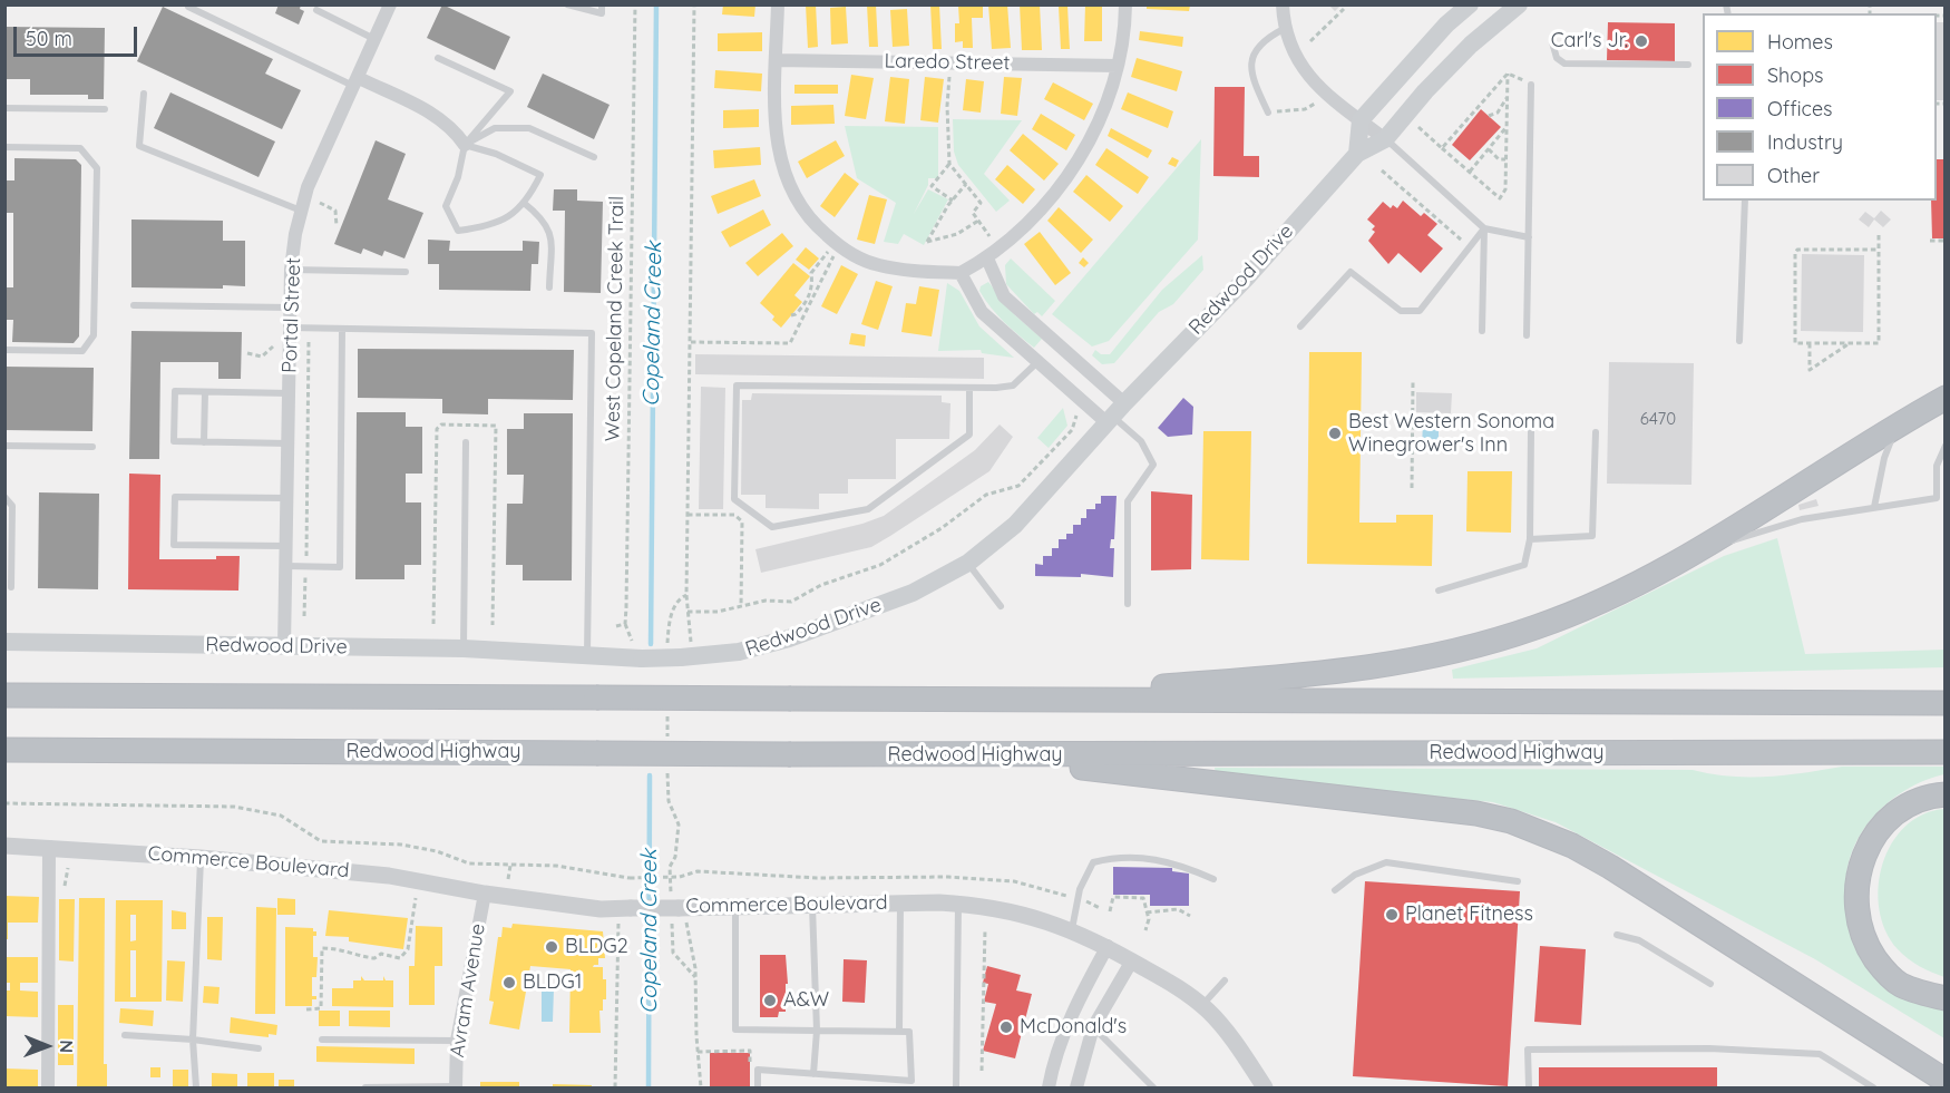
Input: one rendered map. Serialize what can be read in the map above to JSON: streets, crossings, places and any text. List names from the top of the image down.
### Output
{
  "streets": {
    "highway": ["Redwood Highway"],
    "main road": ["Redwood Drive"],
    "street": [
      "Laredo Street",
      "Portal Street",
      "Commerce Boulevard",
      "Avram Avenue"
    ],
    "path": ["West Copeland Creek Trail"]
  },
  "crossings": [
    ["Redwood Drive", "Portal Street"],
    ["Commerce Boulevard", "Avram Avenue"]
  ],
  "water": ["Copeland Creek"],
  "places": [
    "Carl's Jr.",
    "Best Western Sonoma Winegrower's Inn",
    "Planet Fitness",
    "BLDG2",
    "BLDG1",
    "A&W",
    "McDonald's"
  ],
  "house_numbers": ["6470"],
  "legend": [
    "Homes",
    "Shops",
    "Offices",
    "Industry",
    "Other"
  ],
  "scale_bar": "50 m",
  "north": "right"
}
